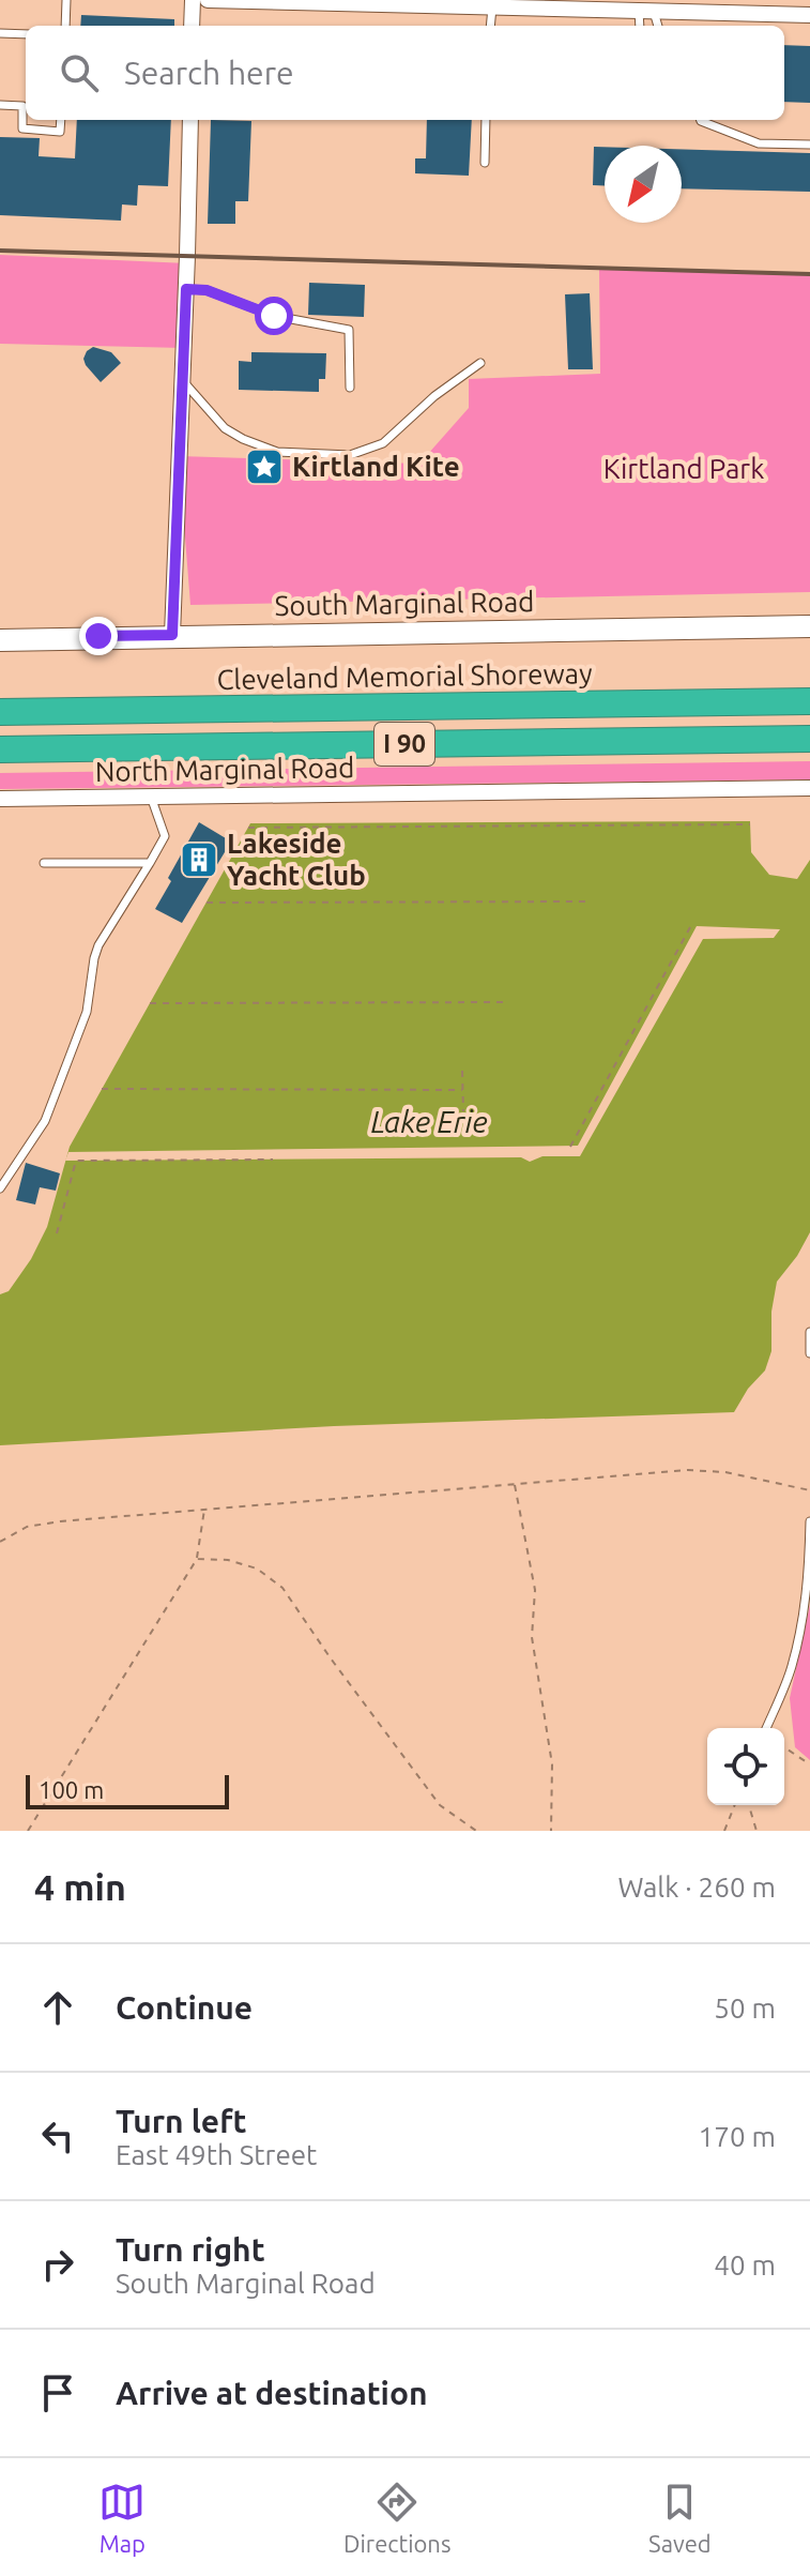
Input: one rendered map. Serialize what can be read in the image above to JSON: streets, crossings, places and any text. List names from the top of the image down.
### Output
{
  "streets": {
    "highway": ["Cleveland Memorial Shoreway", "I 90"],
    "street": ["South Marginal Road", "North Marginal Road"]
  },
  "water": ["Lake Erie"],
  "parks": ["Kirtland Park"],
  "places": {
    "place": ["Kirtland Kite"],
    "building": ["Lakeside Yacht Club"]
  },
  "scale_bar": "100 m",
  "north": "bottom left",
  "page": {
    "search": "Search here",
    "scale": "100 m",
    "heading": ["4 min", "Walk · 260 m"],
    "list": [
      ["Continue", "50 m"],
      ["Turn left", "East 49th Street", "170 m"],
      ["Turn right", "South Marginal Road", "40 m"],
      "Arrive at destination"
    ],
    "nav": ["Map", "Directions", "Saved"]
  }
}
